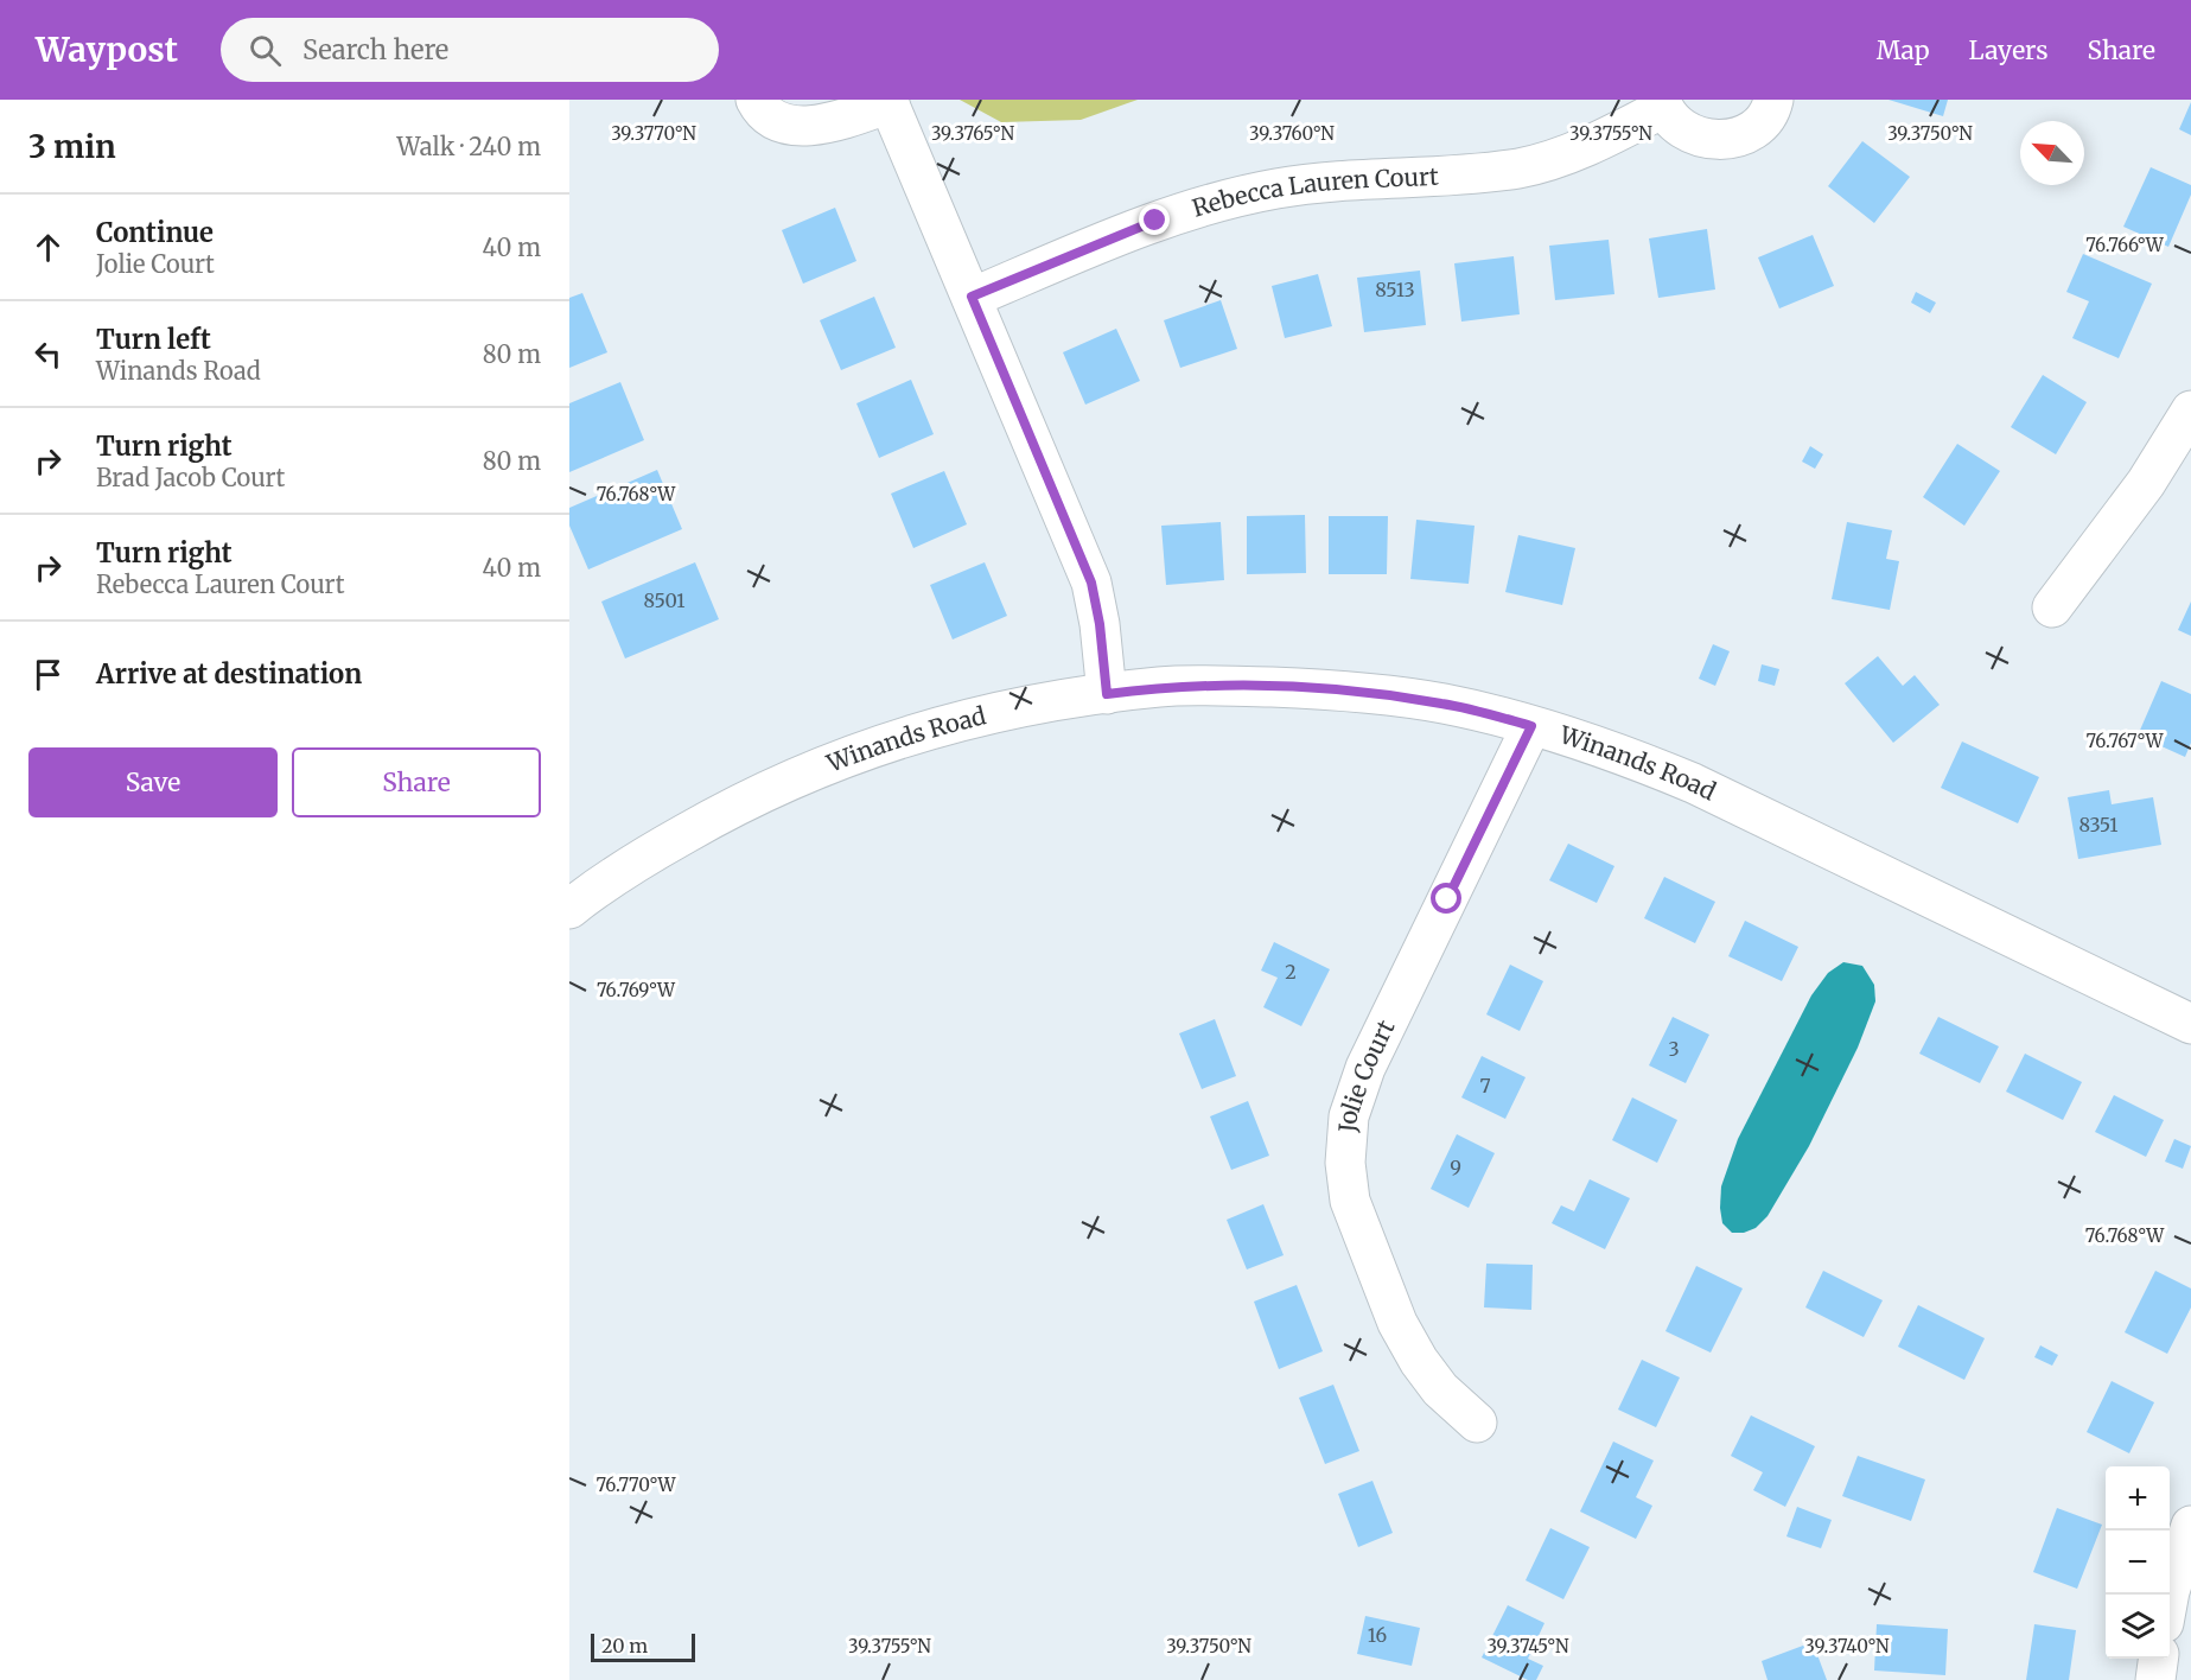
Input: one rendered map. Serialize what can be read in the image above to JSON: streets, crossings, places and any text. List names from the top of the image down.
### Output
{
  "streets": {
    "street": ["Rebecca Lauren Court", "Winands Road", "Jolie Court"]
  },
  "crossings": [
    ["Winands Road", "Jolie Court"]
  ],
  "house_numbers": [
    "8513",
    "8501",
    "8351",
    "2",
    "3",
    "7",
    "9",
    "16"
  ],
  "scale_bar": "20 m",
  "north": "top left",
  "page": {
    "header": "Waypost",
    "search": "Search here",
    "nav": ["Map", "Layers", "Share"],
    "heading": ["3 min", "Walk · 240 m"],
    "list": [
      ["Continue", "Jolie Court", "40 m"],
      ["Turn left", "Winands Road", "80 m"],
      ["Turn right", "Brad Jacob Court", "80 m"],
      ["Turn right", "Rebecca Lauren Court", "40 m"],
      "Arrive at destination"
    ],
    "buttons": ["Save", "Share"],
    "map_buttons": ["+", "−"],
    "scale": "20 m"
  },
  "coordinates": [
    "39.3770°N",
    "39.3765°N",
    "39.3760°N",
    "39.3755°N",
    "39.3750°N",
    "76.766°W",
    "76.768°W",
    "76.767°W",
    "76.769°W",
    "76.770°W",
    "39.3745°N",
    "39.3740°N"
  ]
}
